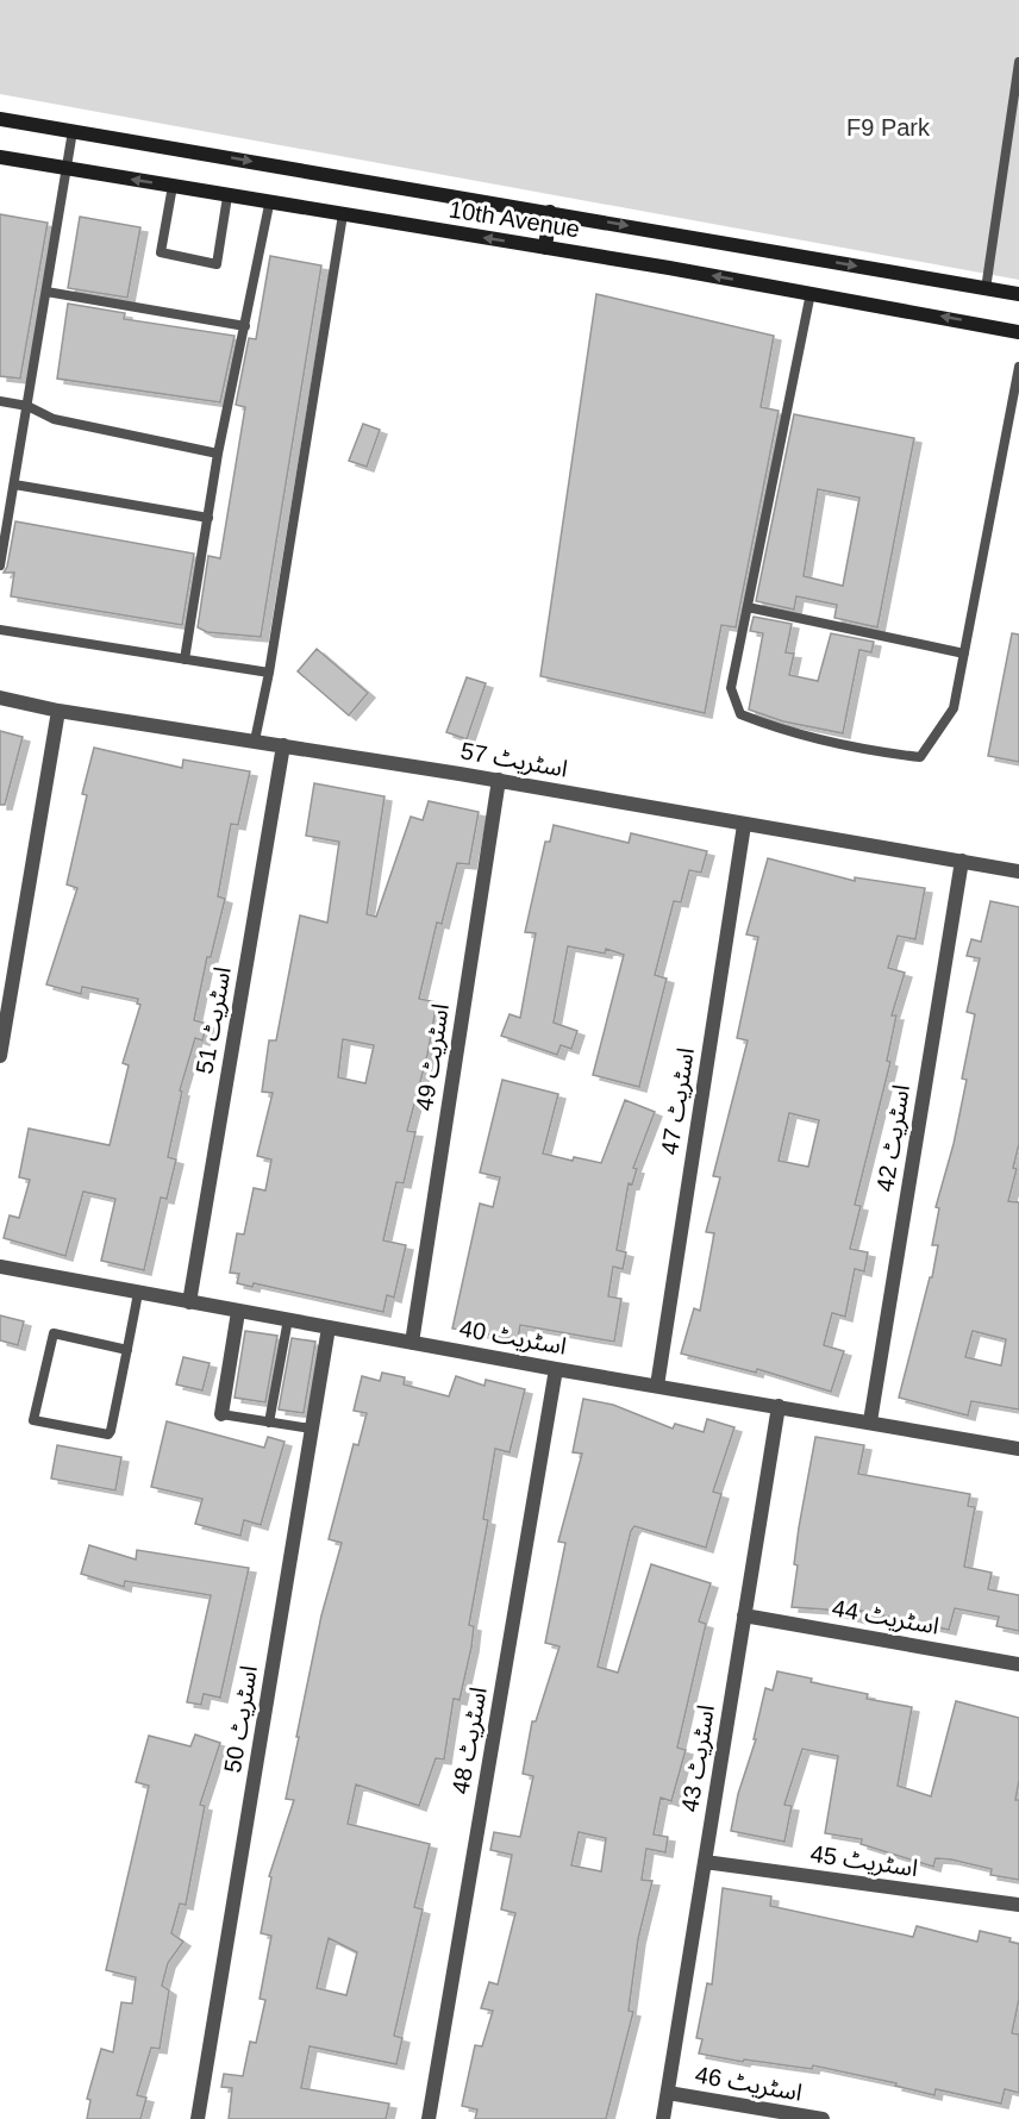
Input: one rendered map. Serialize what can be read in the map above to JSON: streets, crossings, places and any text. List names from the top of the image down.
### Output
{
  "streets": {
    "main road": ["10th Avenue"],
    "street": [
      "اسٹریٹ 57",
      "اسٹریٹ 51",
      "اسٹریٹ 49",
      "اسٹریٹ 47",
      "اسٹریٹ 42",
      "اسٹریٹ 40",
      "اسٹریٹ 44",
      "اسٹریٹ 50",
      "اسٹریٹ 48",
      "اسٹریٹ 43",
      "اسٹریٹ 45",
      "اسٹریٹ 46"
    ]
  },
  "crossings": [
    ["اسٹریٹ 57", "اسٹریٹ 51"],
    ["اسٹریٹ 57", "اسٹریٹ 49"],
    ["اسٹریٹ 57", "اسٹریٹ 47"],
    ["اسٹریٹ 57", "اسٹریٹ 42"],
    ["اسٹریٹ 51", "اسٹریٹ 40"],
    ["اسٹریٹ 49", "اسٹریٹ 40"],
    ["اسٹریٹ 47", "اسٹریٹ 40"],
    ["اسٹریٹ 42", "اسٹریٹ 40"],
    ["اسٹریٹ 40", "اسٹریٹ 50"],
    ["اسٹریٹ 40", "اسٹریٹ 48"],
    ["اسٹریٹ 40", "اسٹریٹ 43"],
    ["اسٹریٹ 44", "اسٹریٹ 43"],
    ["اسٹریٹ 43", "اسٹریٹ 45"],
    ["اسٹریٹ 43", "اسٹریٹ 46"]
  ],
  "parks": ["F9 Park"]
}
